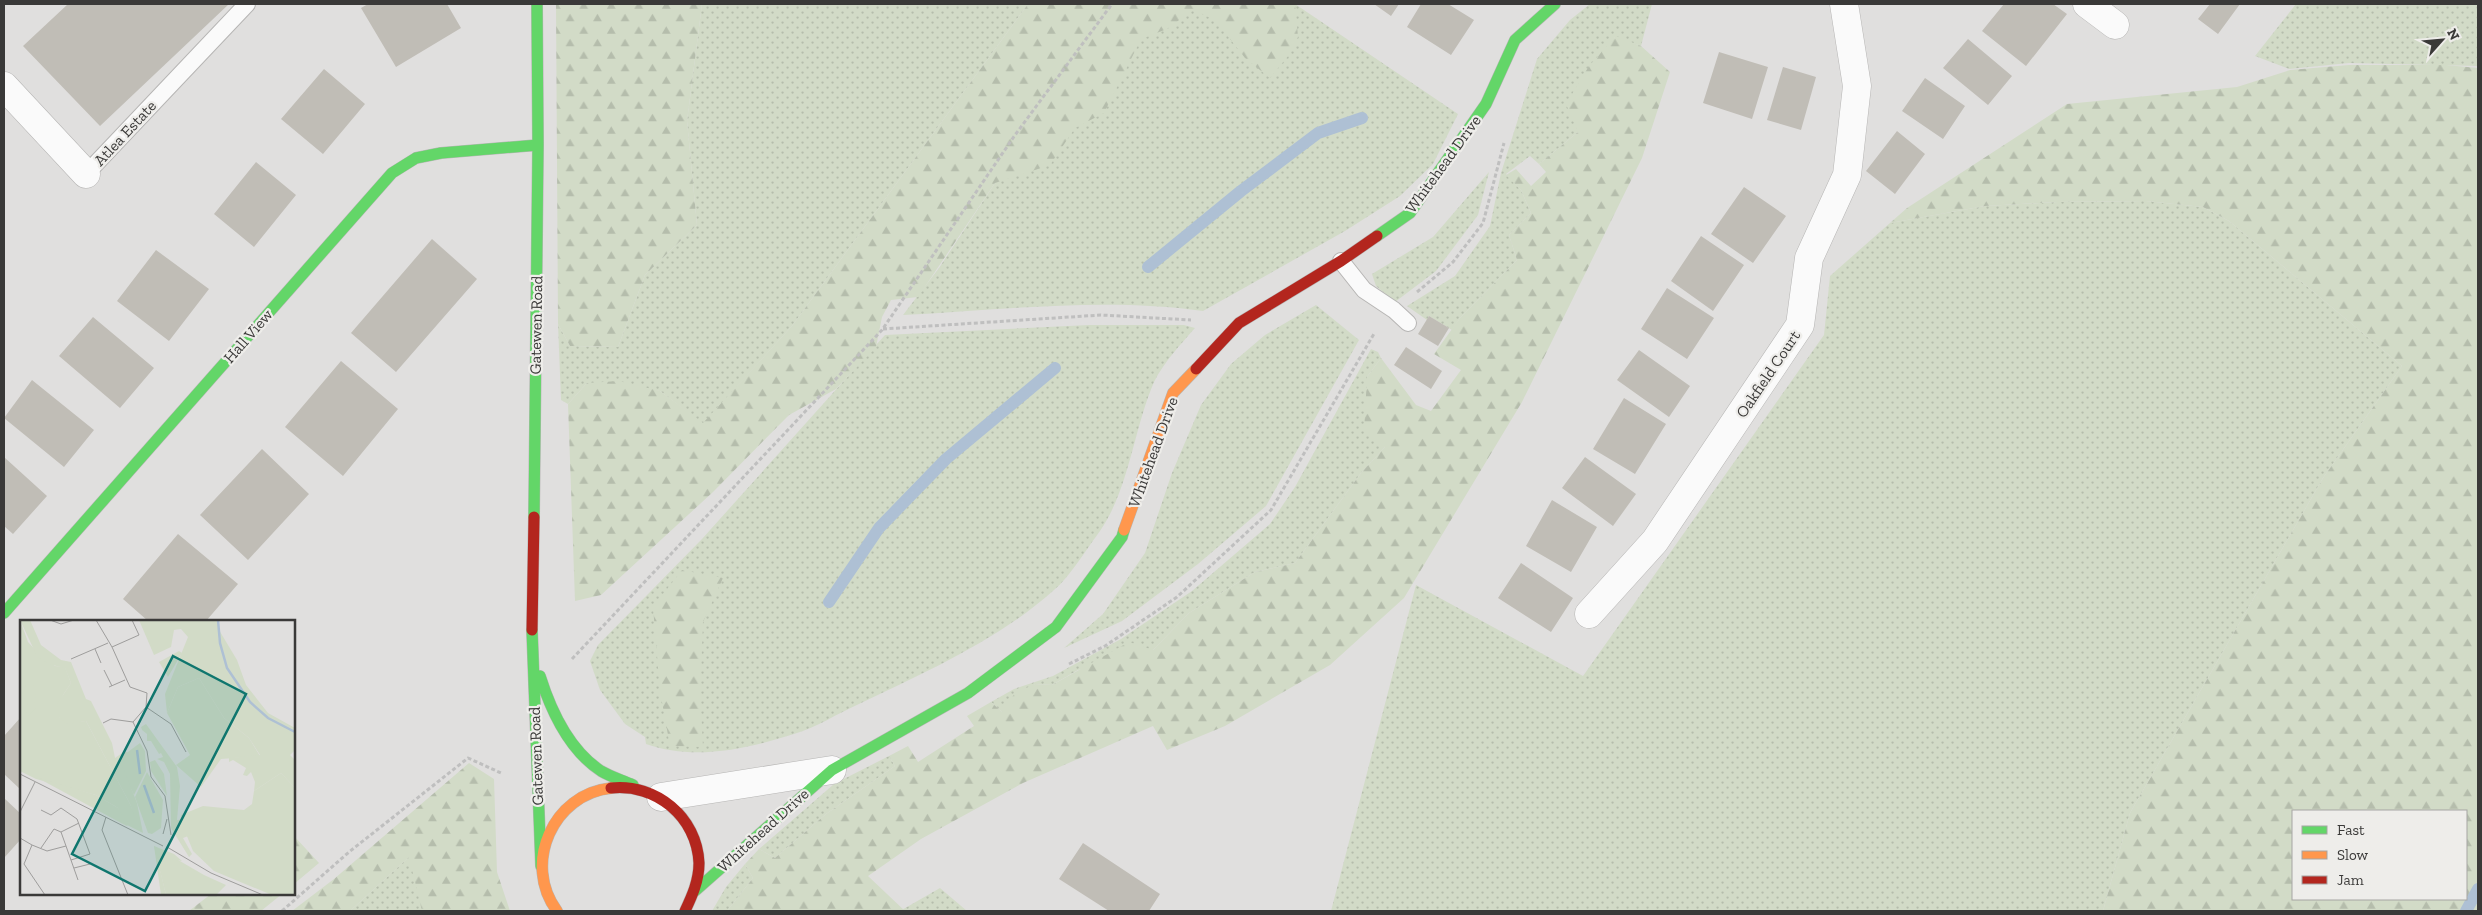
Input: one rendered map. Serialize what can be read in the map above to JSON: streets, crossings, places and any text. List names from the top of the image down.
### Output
{
  "streets": {
    "street": [
      "Atlea Estate",
      "Whitehead Drive",
      "Gatewen Road",
      "Hall View",
      "Oakfield Court"
    ]
  },
  "crossings": [
    ["Whitehead Drive", "Gatewen Road"],
    ["Gatewen Road", "Hall View"]
  ],
  "legend": ["Fast", "Slow", "Jam"],
  "north": "top right"
}
